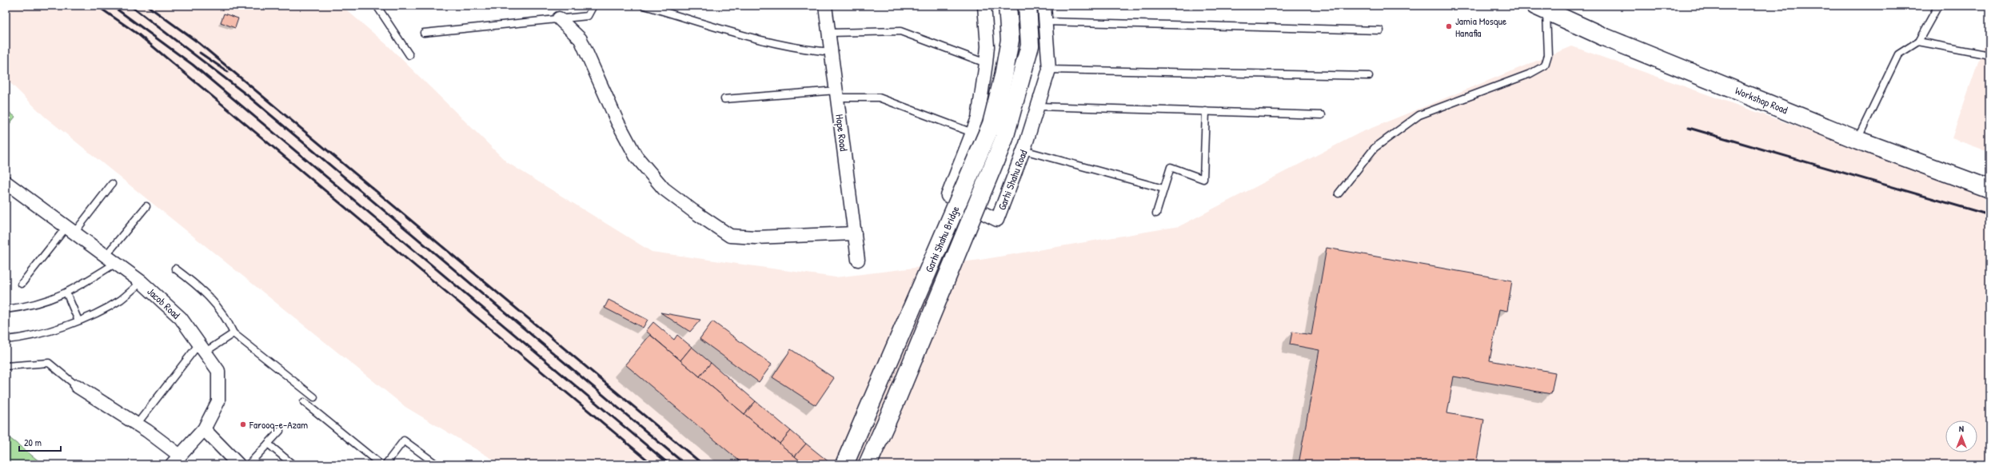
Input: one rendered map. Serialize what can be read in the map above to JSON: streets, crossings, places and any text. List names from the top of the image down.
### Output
{
  "streets": {
    "main road": ["Workshop Road", "Garhi Shahu Bridge"],
    "street": ["Hope Road", "Garhi Shahu Road", "Jacob Road"]
  },
  "places": ["Jamia Mosque Hanafia", "Farooq-e-Azam"],
  "scale_bar": "20 m",
  "north": "top"
}
